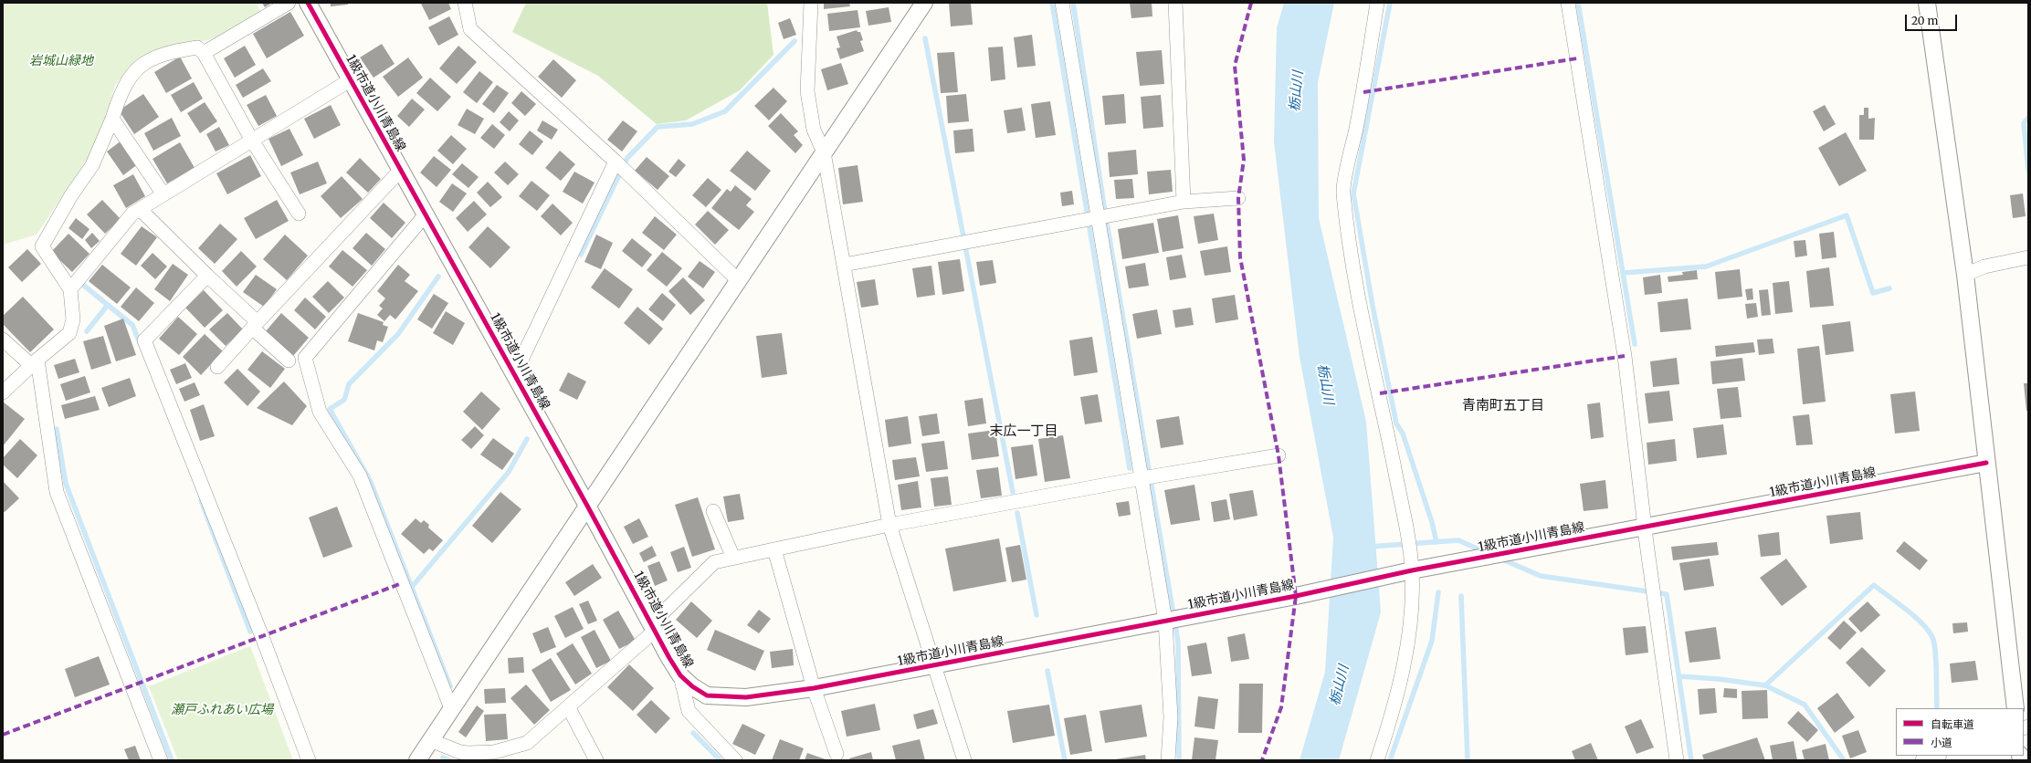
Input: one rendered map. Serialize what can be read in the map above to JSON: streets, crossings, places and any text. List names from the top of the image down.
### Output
{
  "streets": {
    "street": ["1級市道小川青島線"]
  },
  "districts": ["青南町五丁目", "末広一丁目"],
  "water": ["栃山川"],
  "parks": ["岩城山緑地", "瀬戸ふれあい広場"],
  "legend": ["自転車道", "小道"],
  "scale_bar": "20 m"
}
